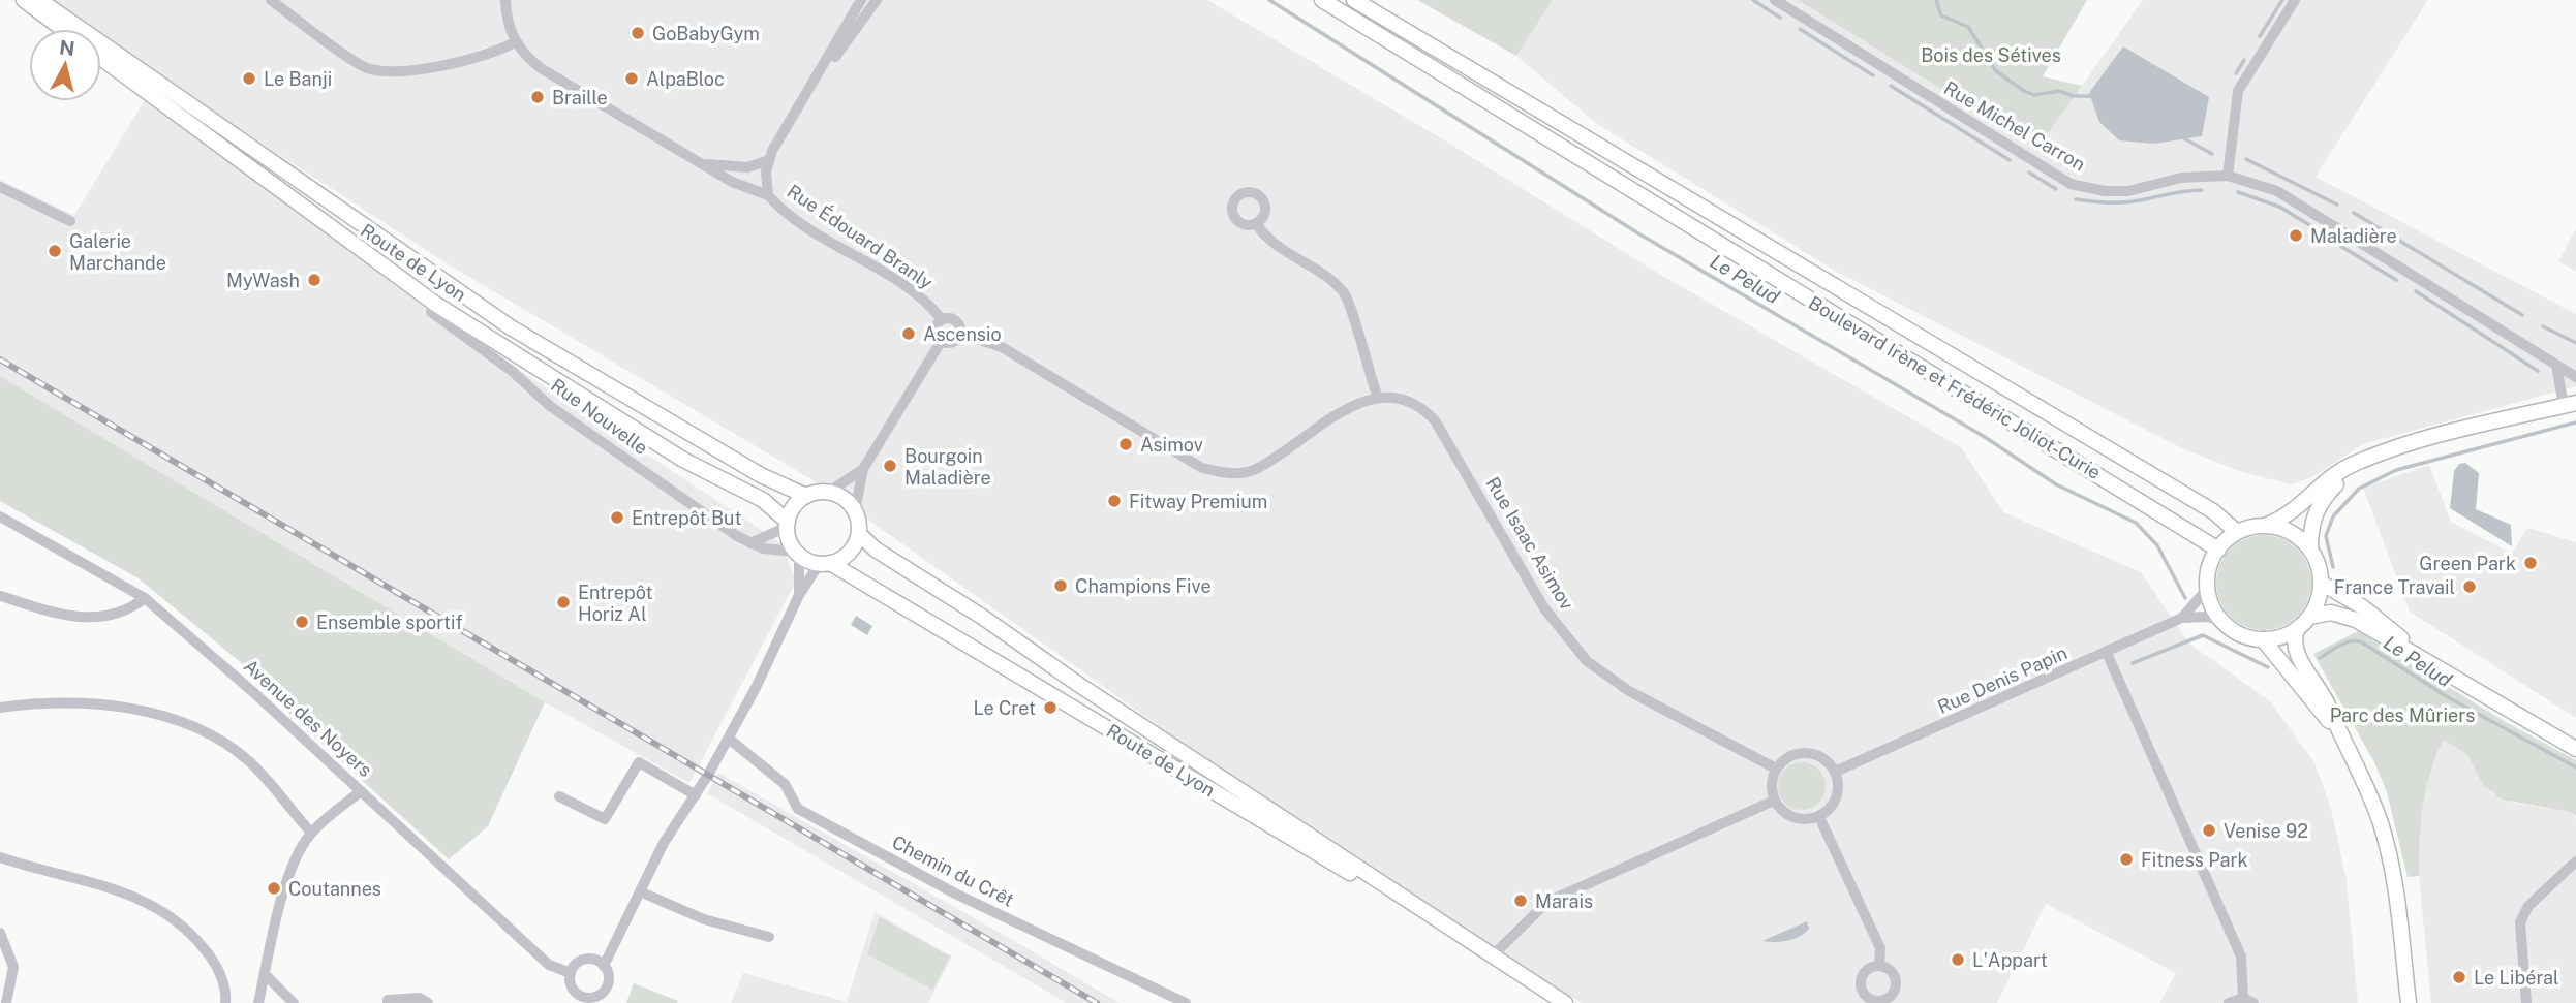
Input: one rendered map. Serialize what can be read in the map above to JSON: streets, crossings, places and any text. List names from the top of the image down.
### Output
{
  "streets": {
    "main road": ["Route de Lyon", "Boulevard Irène et Frédéric Joliot-Curie"],
    "street": [
      "Rue Michel Carron",
      "Rue Édouard Branly",
      "Rue Nouvelle",
      "Rue Isaac Asimov",
      "Rue Denis Papin",
      "Avenue des Noyers",
      "Chemin du Crêt"
    ]
  },
  "crossings": [
    ["Rue Édouard Branly", "Rue Isaac Asimov"],
    ["Route de Lyon", "Rue Nouvelle"],
    ["Boulevard Irène et Frédéric Joliot-Curie", "Rue Denis Papin"],
    ["Rue Isaac Asimov", "Rue Denis Papin"]
  ],
  "water": ["Le Pelud"],
  "parks": ["Bois des Sétives", "Parc des Mûriers"],
  "places": [
    "GoBabyGym",
    "Le Banji",
    "AlpaBloc",
    "Braille",
    "Maladière",
    "Galerie Marchande",
    "MyWash",
    "Ascensio",
    "Asimov",
    "Bourgoin Maladière",
    "Fitway Premium",
    "Entrepôt But",
    "Green Park",
    "Champions Five",
    "France Travail",
    "Entrepôt Horiz Al",
    "Ensemble sportif",
    "Le Cret",
    "Venise 92",
    "Fitness Park",
    "Coutannes",
    "Marais",
    "L'Appart",
    "Le Libéral"
  ],
  "north": "top"
}
